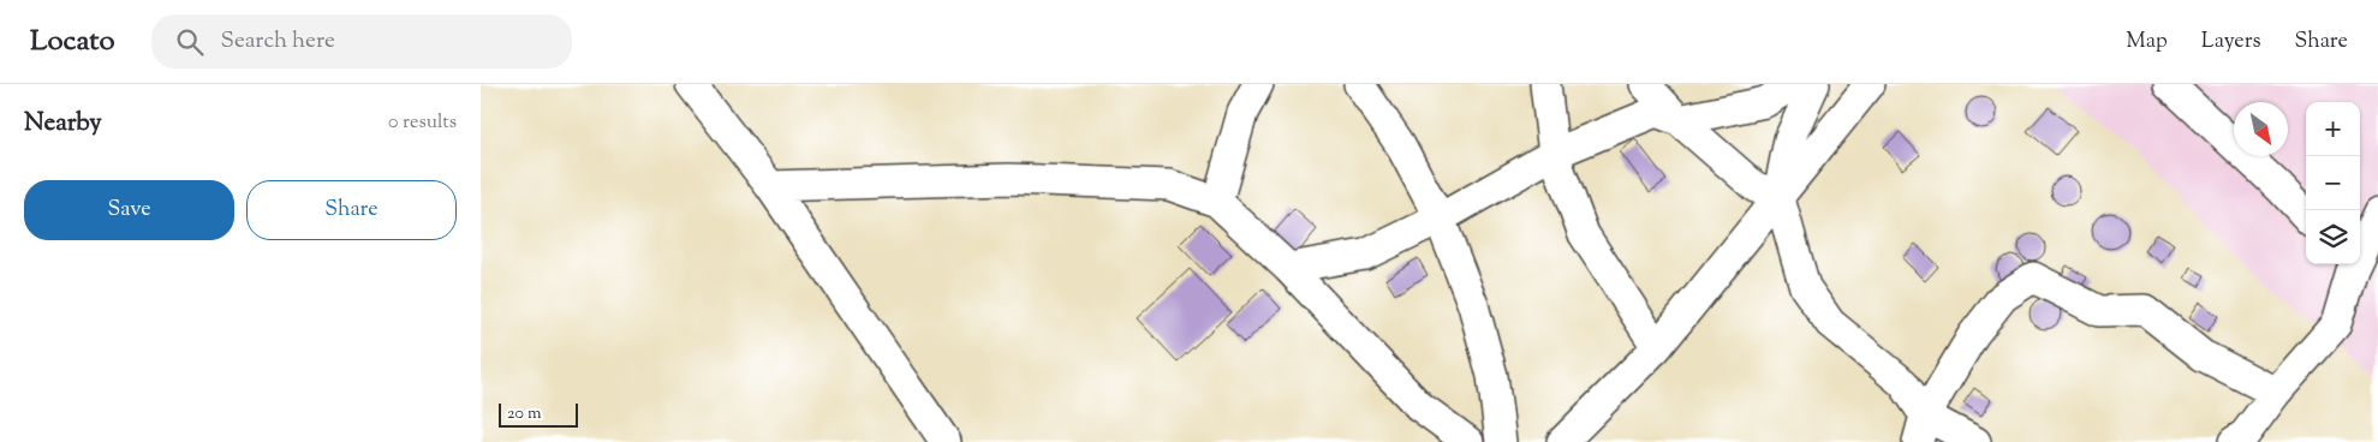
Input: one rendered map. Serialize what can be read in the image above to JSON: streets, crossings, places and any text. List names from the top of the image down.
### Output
{
  "scale_bar": "20 m",
  "north": "bottom right",
  "page": {
    "header": "Locato",
    "search": "Search here",
    "nav": ["Map", "Layers", "Share"],
    "heading": ["Nearby", "0 results"],
    "map_buttons": ["+", "−"],
    "buttons": ["Save", "Share"],
    "scale": "20 m"
  }
}
